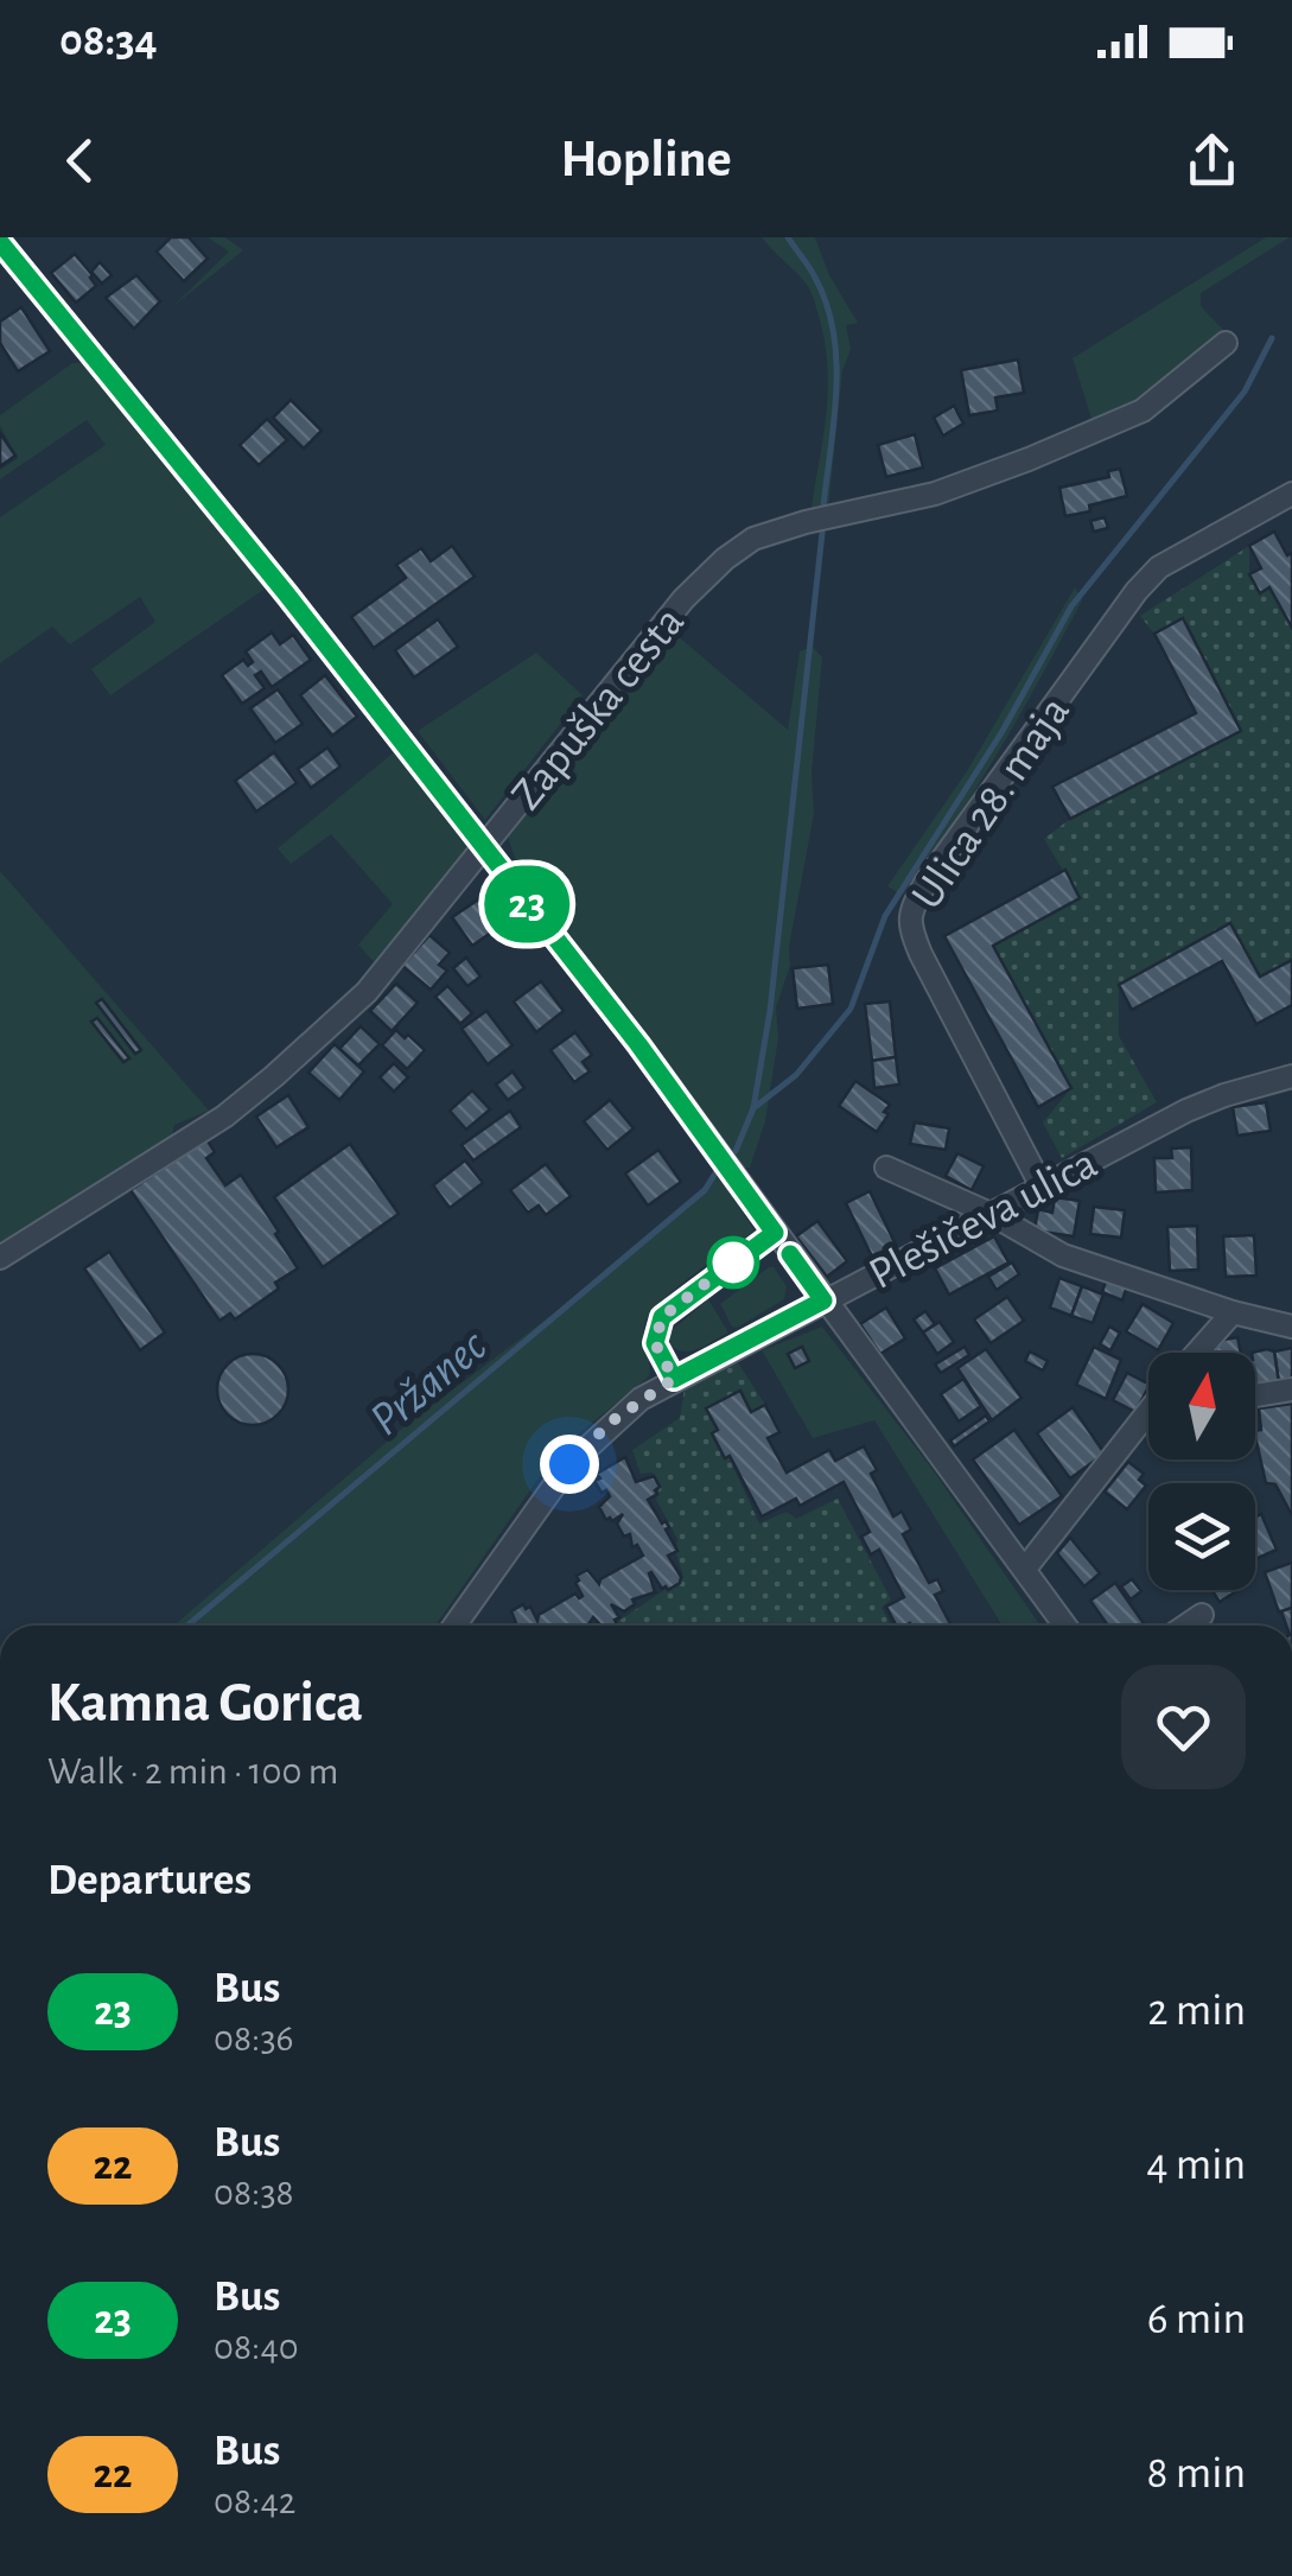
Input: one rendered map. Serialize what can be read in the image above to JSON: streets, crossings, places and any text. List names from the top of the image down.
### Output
{
  "streets": {
    "street": ["Zapuška cesta", "Ulica 28. maja", "Plešičeva ulica"]
  },
  "crossings": [
    ["Ulica 28. maja", "Plešičeva ulica"]
  ],
  "water": ["Pržanec"],
  "lines": ["bus line 23"],
  "north": "top",
  "page": {
    "status": "08:34",
    "header": "Hopline",
    "on_map": "23",
    "heading": [
      ["Kamna Gorica", "Walk · 2 min · 100 m"],
      "Departures"
    ],
    "list": [
      {
        "mark": "23",
        "name": "Bus",
        "note": "08:36",
        "value": "2 min"
      },
      {
        "mark": "22",
        "name": "Bus",
        "note": "08:38",
        "value": "4 min"
      },
      {
        "mark": "23",
        "name": "Bus",
        "note": "08:40",
        "value": "6 min"
      },
      {
        "mark": "22",
        "name": "Bus",
        "note": "08:42",
        "value": "8 min"
      }
    ]
  }
}
